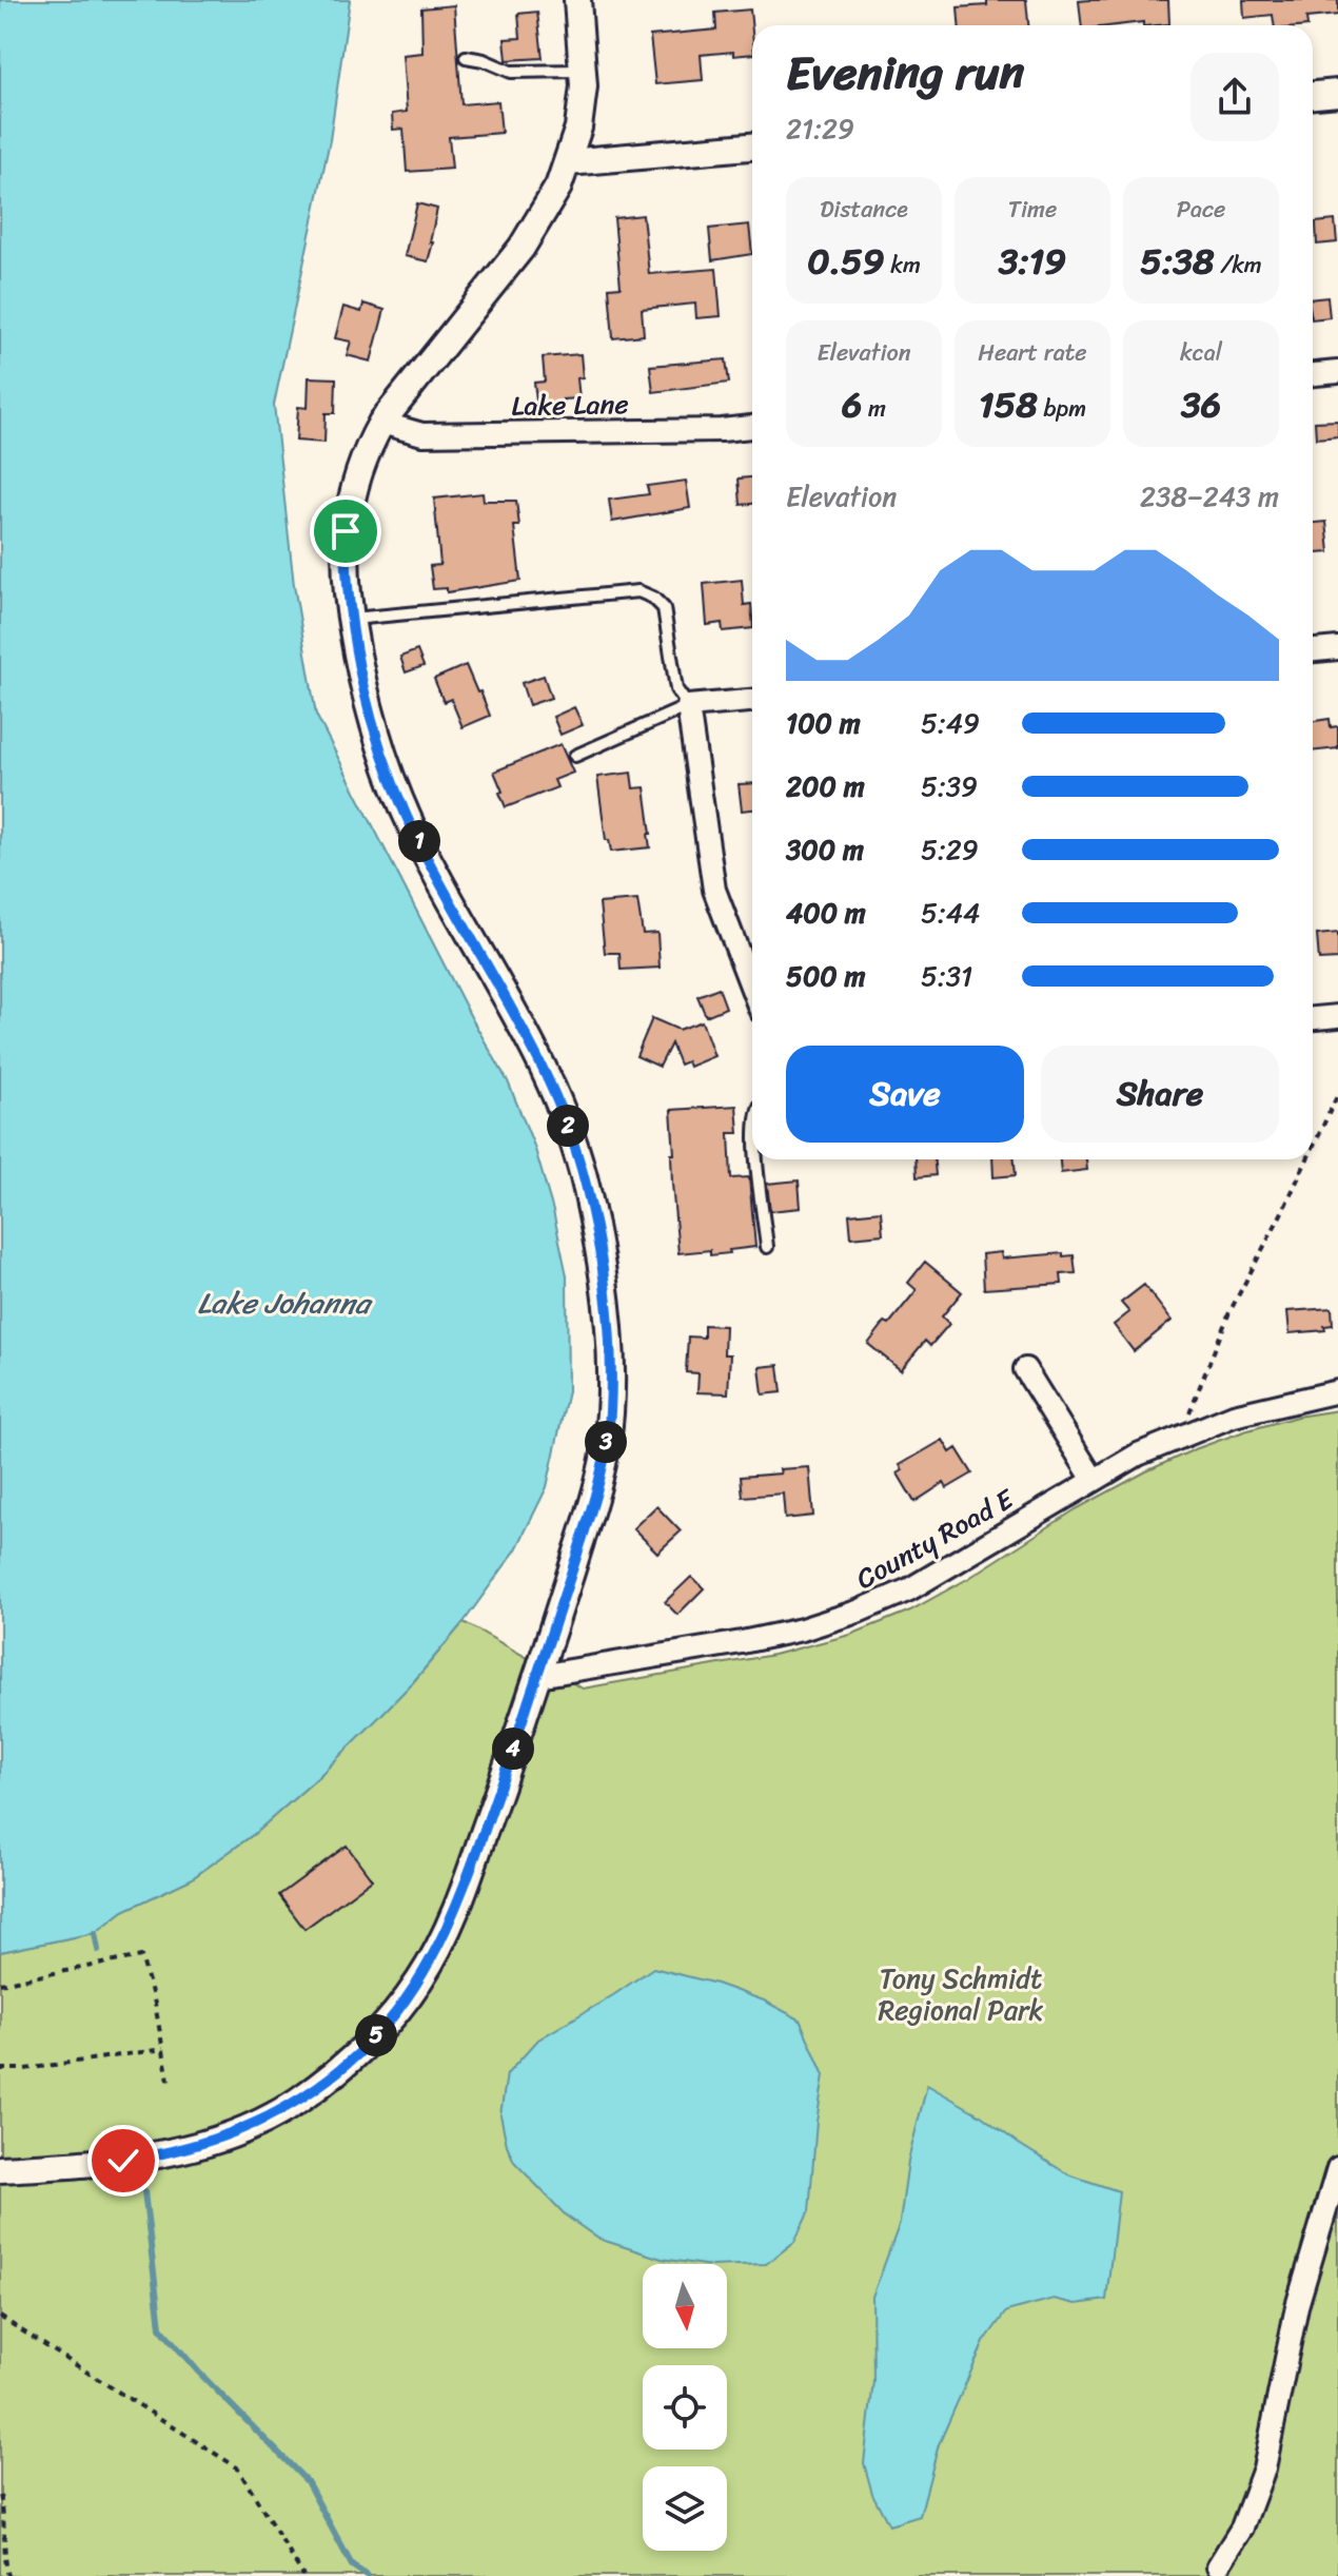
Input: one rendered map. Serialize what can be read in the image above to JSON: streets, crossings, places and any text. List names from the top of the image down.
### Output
{
  "streets": {
    "street": ["Lake Lane", "County Road E"]
  },
  "water": ["Lake Johanna"],
  "parks": ["Tony Schmidt Regional Park"],
  "north": "bottom",
  "page": {
    "heading": ["Evening run", "21:29"],
    "stats": [
      ["Distance", "0.59 km"],
      ["Time", "3:19"],
      ["Pace", "5:38 /km"],
      ["Elevation", "6 m"],
      ["Heart rate", "158 bpm"],
      ["kcal", "36"]
    ],
    "chart": ["Elevation", "238–243 m"],
    "list": [
      {
        "name": "100 m",
        "note": "5:49"
      },
      {
        "name": "200 m",
        "note": "5:39"
      },
      {
        "name": "300 m",
        "note": "5:29"
      },
      {
        "name": "400 m",
        "note": "5:44"
      },
      {
        "name": "500 m",
        "note": "5:31"
      }
    ],
    "pins": [
      "1",
      "2",
      "3",
      "4",
      "5"
    ],
    "buttons": ["Save", "Share"]
  }
}
